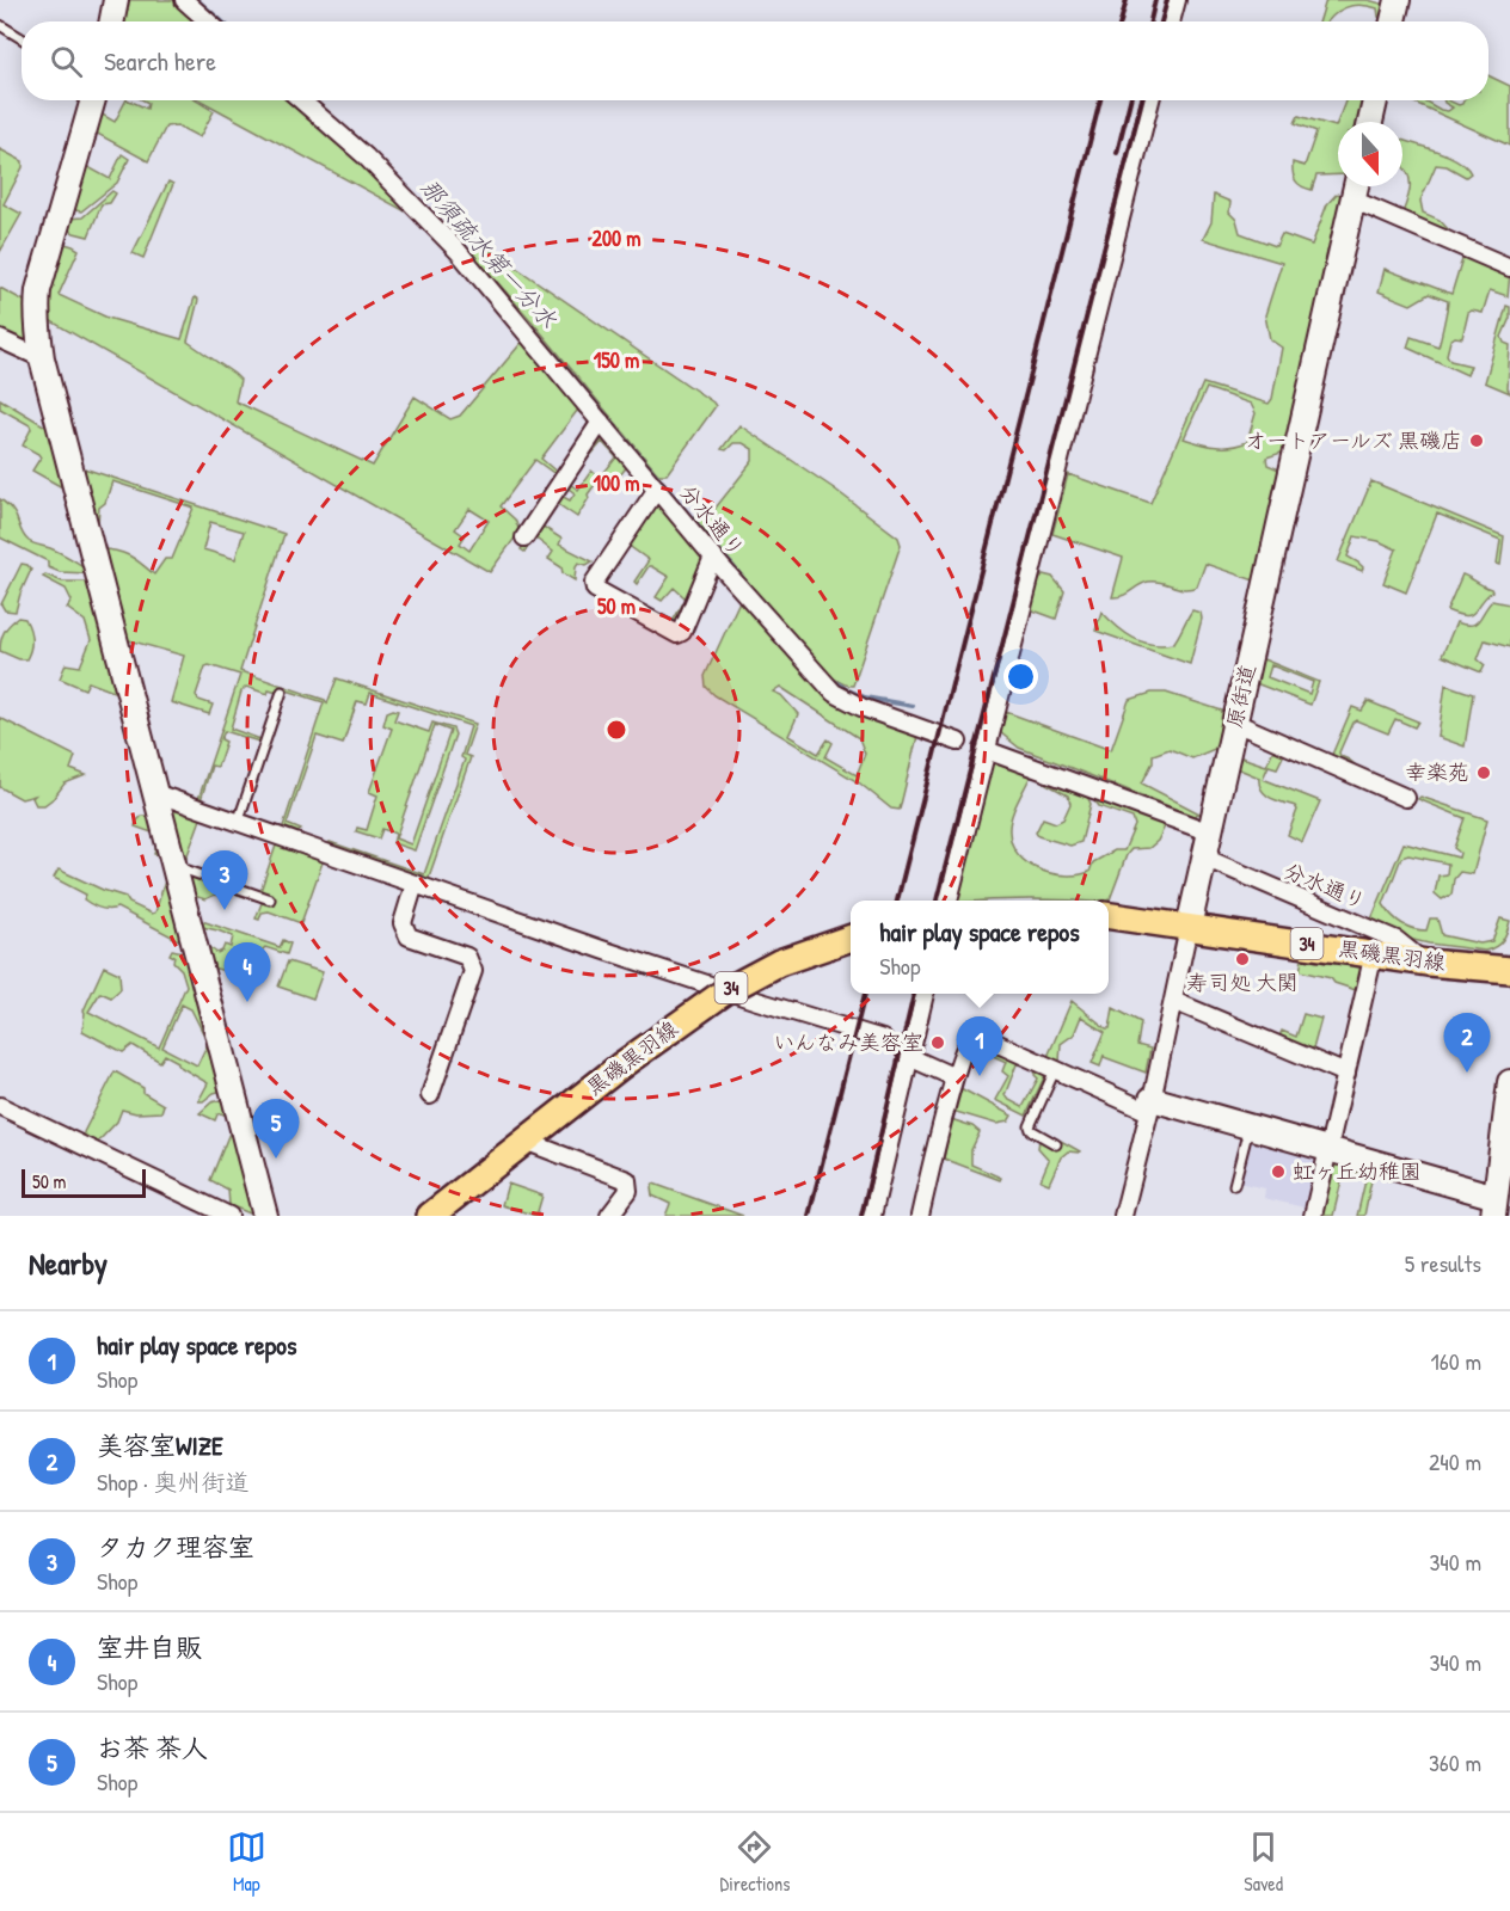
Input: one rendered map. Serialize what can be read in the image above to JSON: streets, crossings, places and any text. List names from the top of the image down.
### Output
{
  "streets": {
    "main road": ["34", "黒磯黒羽線"],
    "street": ["分水通り", "原街道"]
  },
  "crossings": [
    ["分水通り", "原街道"],
    ["分水通り", "黒磯黒羽線"],
    ["原街道", "黒磯黒羽線"]
  ],
  "water": ["那須疏水第一分水"],
  "places": [
    "オートアールズ 黒磯店",
    "幸楽苑",
    "寿司処 大関",
    "いんなみ美容室",
    "虹ヶ丘幼稚園"
  ],
  "scale_bar": "50 m",
  "north": "bottom",
  "page": {
    "search": "Search here",
    "pins": [
      "3",
      "4",
      "2",
      "1",
      "5"
    ],
    "popup": ["hair play space repos", "Shop"],
    "scale": "50 m",
    "heading": ["Nearby", "5 results"],
    "list": [
      {
        "mark": "1",
        "name": "hair play space repos",
        "note": "Shop",
        "value": "160 m"
      },
      {
        "mark": "2",
        "name": "美容室WIZE",
        "note": "Shop · 奥州街道",
        "value": "240 m"
      },
      {
        "mark": "3",
        "name": "タカク理容室",
        "note": "Shop",
        "value": "340 m"
      },
      {
        "mark": "4",
        "name": "室井自販",
        "note": "Shop",
        "value": "340 m"
      },
      {
        "mark": "5",
        "name": "お茶 茶人",
        "note": "Shop",
        "value": "360 m"
      }
    ],
    "nav": ["Map", "Directions", "Saved"]
  },
  "rings": [
    "200 m",
    "150 m",
    "100 m",
    "50 m"
  ]
}
